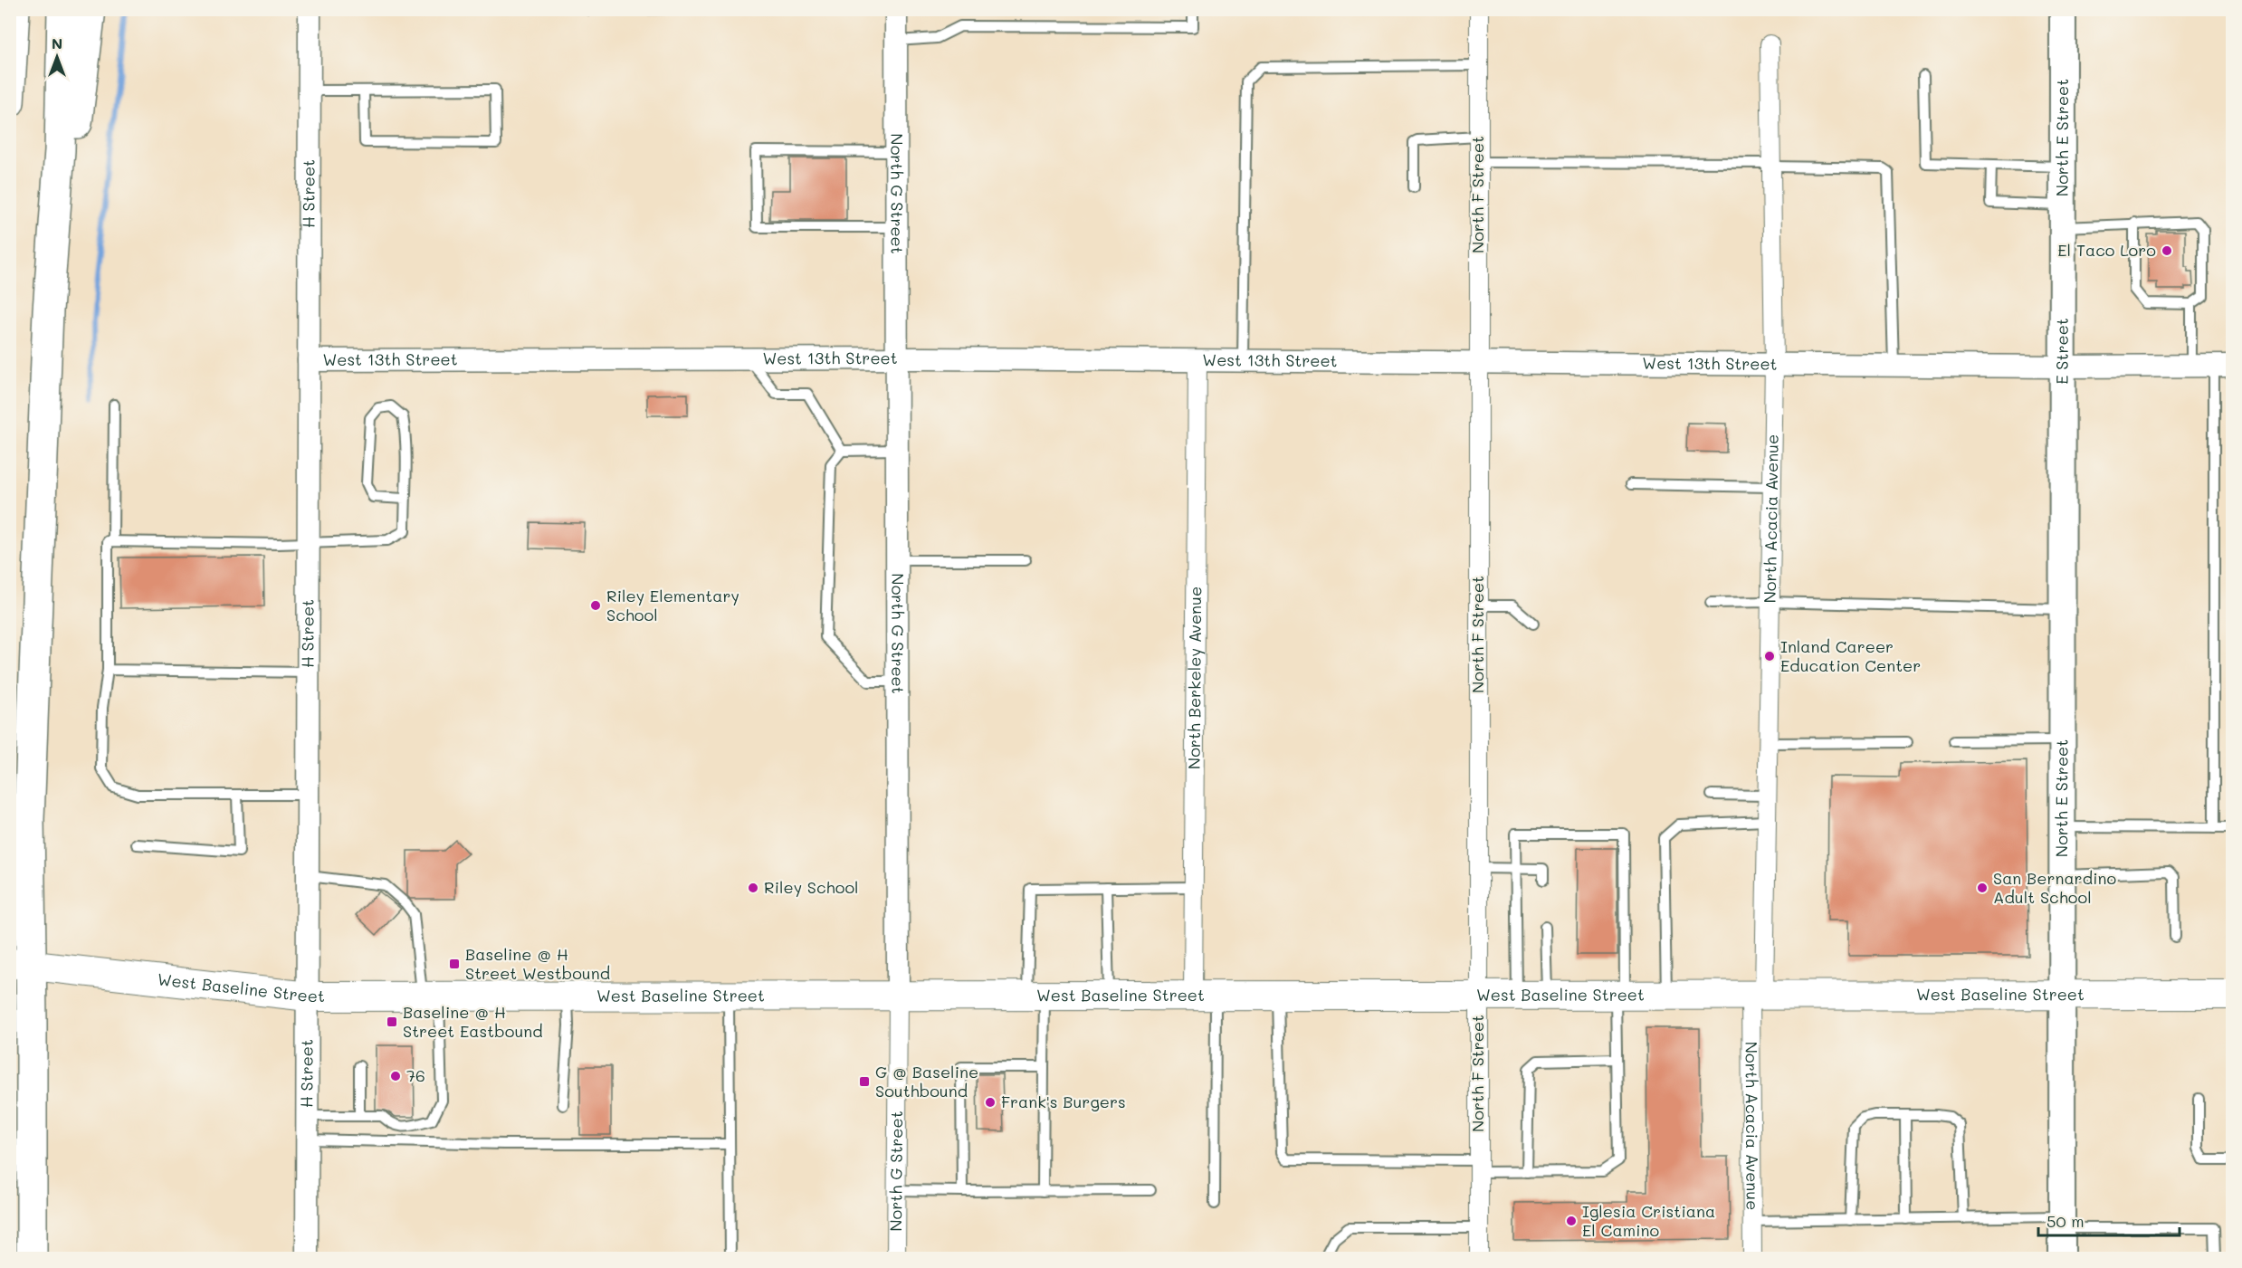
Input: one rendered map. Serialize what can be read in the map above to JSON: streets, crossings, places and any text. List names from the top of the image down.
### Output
{
  "streets": {
    "main road": ["North E Street", "E Street", "West Baseline Street"],
    "street": [
      "H Street",
      "North G Street",
      "North F Street",
      "West 13th Street",
      "North Acacia Avenue",
      "North Berkeley Avenue"
    ]
  },
  "crossings": [
    ["North E Street", "E Street"],
    ["North E Street", "West Baseline Street"],
    ["H Street", "West 13th Street"],
    ["H Street", "West Baseline Street"],
    ["North G Street", "West 13th Street"],
    ["North G Street", "West Baseline Street"],
    ["North F Street", "West 13th Street"],
    ["North F Street", "West Baseline Street"],
    ["E Street", "West 13th Street"],
    ["West 13th Street", "North Acacia Avenue"],
    ["West 13th Street", "North Berkeley Avenue"],
    ["North Acacia Avenue", "West Baseline Street"],
    ["North Berkeley Avenue", "West Baseline Street"]
  ],
  "places": {
    "other": [
      "El Taco Loro",
      "Riley Elementary School",
      "Inland Career Education Center",
      "Riley School",
      "San Bernardino Adult School",
      "76",
      "Frank's Burgers",
      "Iglesia Cristiana El Camino"
    ],
    "transit": ["Baseline @ H Street Westbound", "Baseline @ H Street Eastbound", "G @ Baseline Southbound"]
  },
  "scale_bar": "50 m",
  "north": "top"
}
